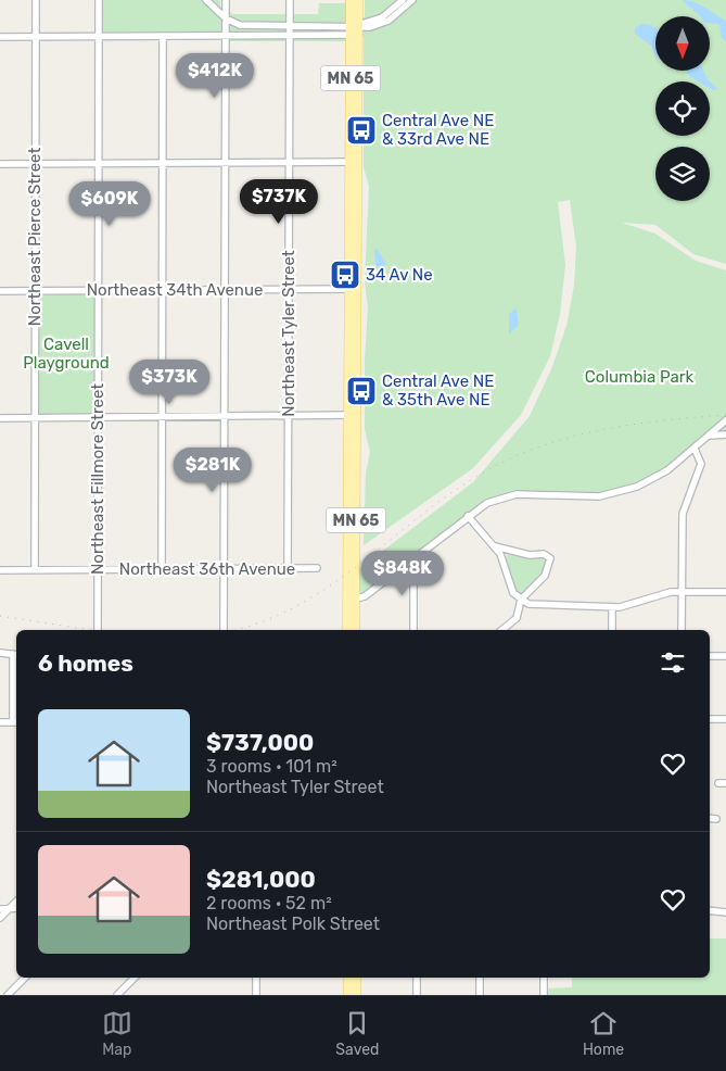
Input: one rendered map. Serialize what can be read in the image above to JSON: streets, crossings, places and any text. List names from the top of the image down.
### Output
{
  "streets": {
    "main road": ["MN 65"],
    "street": [
      "Northeast Pierce Street",
      "Northeast 34th Avenue",
      "Northeast Tyler Street",
      "Northeast Fillmore Street",
      "Northeast 36th Avenue"
    ]
  },
  "crossings": [
    ["MN 65", "Northeast 34th Avenue"],
    ["Northeast Pierce Street", "Northeast 34th Avenue"],
    ["Northeast Pierce Street", "Northeast 36th Avenue"],
    ["Northeast 34th Avenue", "Northeast Tyler Street"],
    ["Northeast 34th Avenue", "Northeast Fillmore Street"],
    ["Northeast Tyler Street", "Northeast 36th Avenue"],
    ["Northeast Fillmore Street", "Northeast 36th Avenue"]
  ],
  "parks": ["Cavell Playground", "Columbia Park"],
  "places": {
    "bus stop": ["Central Ave NE & 33rd Ave NE", "34 Av Ne", "Central Ave NE & 35th Ave NE"]
  },
  "north": "bottom",
  "page": {
    "price": [
      "$412K",
      "$737K",
      "$609K",
      "$373K",
      "$281K",
      "$848K"
    ],
    "heading": "6 homes",
    "list": [
      {
        "name": "$737,000",
        "note": "3 rooms · 101 m² · Northeast Tyler Street"
      },
      {
        "name": "$281,000",
        "note": "2 rooms · 52 m² · Northeast Polk Street"
      }
    ],
    "tabs": ["Map", "Saved", "Home"]
  }
}
